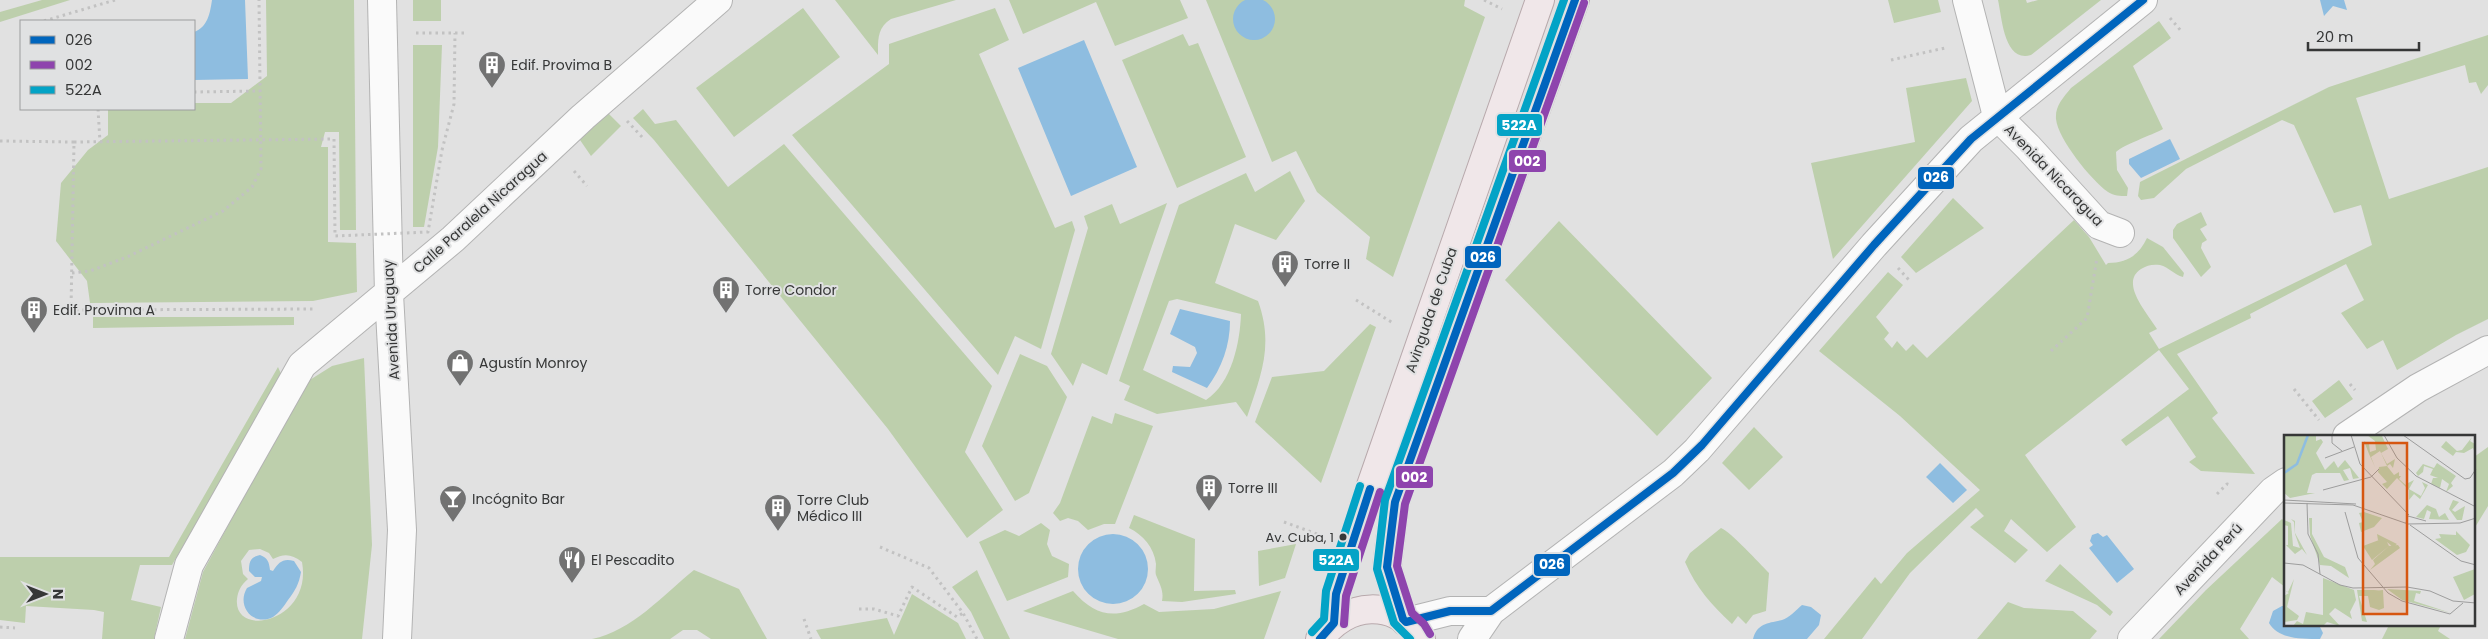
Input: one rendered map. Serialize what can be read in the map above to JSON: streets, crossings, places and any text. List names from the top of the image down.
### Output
{
  "streets": {
    "main road": ["Avinguda de Cuba"],
    "street": [
      "Avenida Nicaragua",
      "Calle Paralela Nicaragua",
      "Avenida Uruguay",
      "Avenida Perú"
    ]
  },
  "crossings": [
    ["Calle Paralela Nicaragua", "Avenida Uruguay"]
  ],
  "places": {
    "building": [
      "Edif. Provima B",
      "Torre II",
      "Torre Condor",
      "Edif. Provima A",
      "Torre III",
      "Torre Club Médico III"
    ],
    "shop": ["Agustín Monroy"],
    "bar": ["Incógnito Bar"],
    "other": ["Av. Cuba, 1"],
    "restaurant": ["El Pescadito"]
  },
  "lines": ["transit line 026", "transit line 522A", "transit line 002"],
  "legend": ["026", "002", "522A"],
  "scale_bar": "20 m",
  "north": "right"
}
